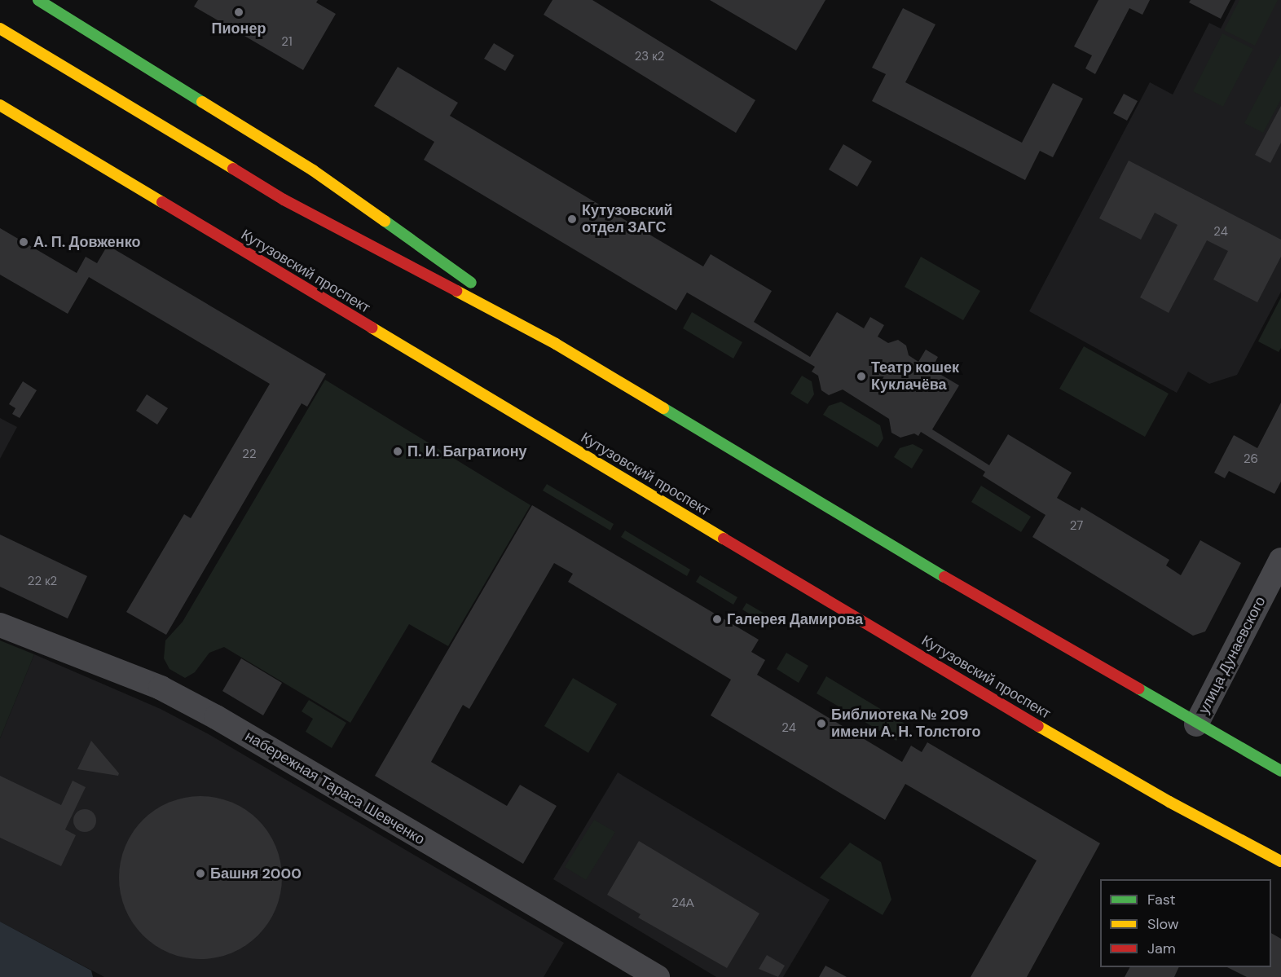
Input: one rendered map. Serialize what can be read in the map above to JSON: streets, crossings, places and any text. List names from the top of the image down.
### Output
{
  "streets": {
    "main road": ["Кутузовский проспект"],
    "street": ["улица Дунаевского", "набережная Тараса Шевченко"]
  },
  "places": [
    "Пионер",
    "Кутузовский отдел ЗАГС",
    "А. П. Довженко",
    "Театр кошек Куклачёва",
    "П. И. Багратиону",
    "Галерея Дамирова",
    "Библиотека № 209 имени А. Н. Толстого",
    "Башня 2000"
  ],
  "house_numbers": [
    "21",
    "23 к2",
    "24",
    "22",
    "26",
    "27",
    "22 к2",
    "24",
    "24А"
  ],
  "legend": ["Fast", "Slow", "Jam"]
}
